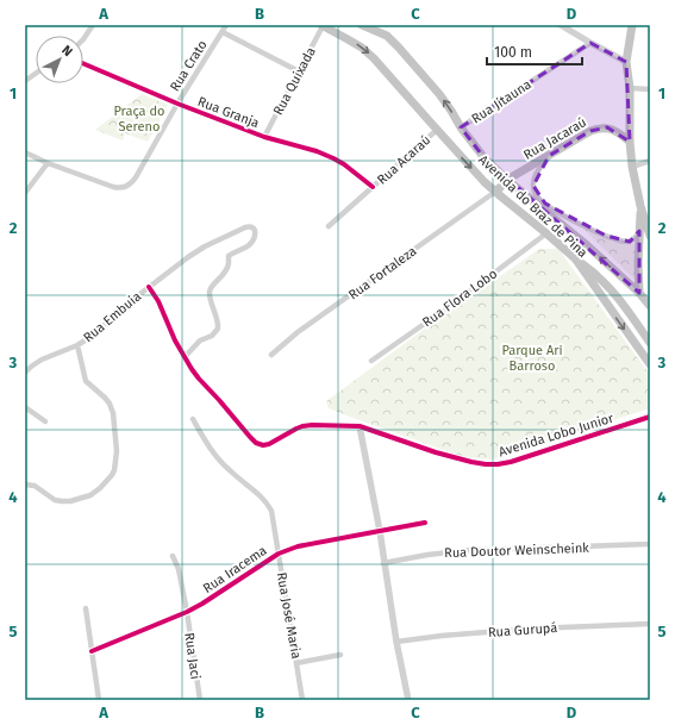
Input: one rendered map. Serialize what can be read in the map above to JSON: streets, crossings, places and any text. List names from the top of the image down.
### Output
{
  "streets": {
    "main road": ["Rua Jacaraú", "Avenida do Braz de Pina"],
    "street": [
      "Rua Crato",
      "Rua Quixada",
      "Rua Jitauna",
      "Rua Granja",
      "Rua Acaraú",
      "Rua Fortaleza",
      "Rua Flora Lobo",
      "Rua Embuia",
      "Avenida Lobo Junior",
      "Rua Doutor Weinscheink",
      "Rua Iracema",
      "Rua José Maria",
      "Rua Gurupá",
      "Rua Jaci"
    ]
  },
  "crossings": [
    ["Rua Crato", "Rua Granja"],
    ["Rua Quixada", "Rua Granja"],
    ["Rua Quixada", "Avenida do Braz de Pina"],
    ["Rua Jitauna", "Avenida do Braz de Pina"],
    ["Rua Granja", "Rua Acaraú"],
    ["Rua Jacaraú", "Avenida do Braz de Pina"],
    ["Rua Jacaraú", "Rua Fortaleza"],
    ["Rua Acaraú", "Avenida do Braz de Pina"],
    ["Avenida do Braz de Pina", "Rua Fortaleza"],
    ["Avenida do Braz de Pina", "Rua Flora Lobo"],
    ["Rua Iracema", "Rua José Maria"],
    ["Rua Iracema", "Rua Jaci"]
  ],
  "parks": ["Praça do Sereno", "Parque Ari Barroso"],
  "scale_bar": "100 m",
  "north": "top right",
  "grid": {
    "columns": [
      "A",
      "B",
      "C",
      "D"
    ],
    "rows": [
      "1",
      "2",
      "3",
      "4",
      "5"
    ]
  }
}
